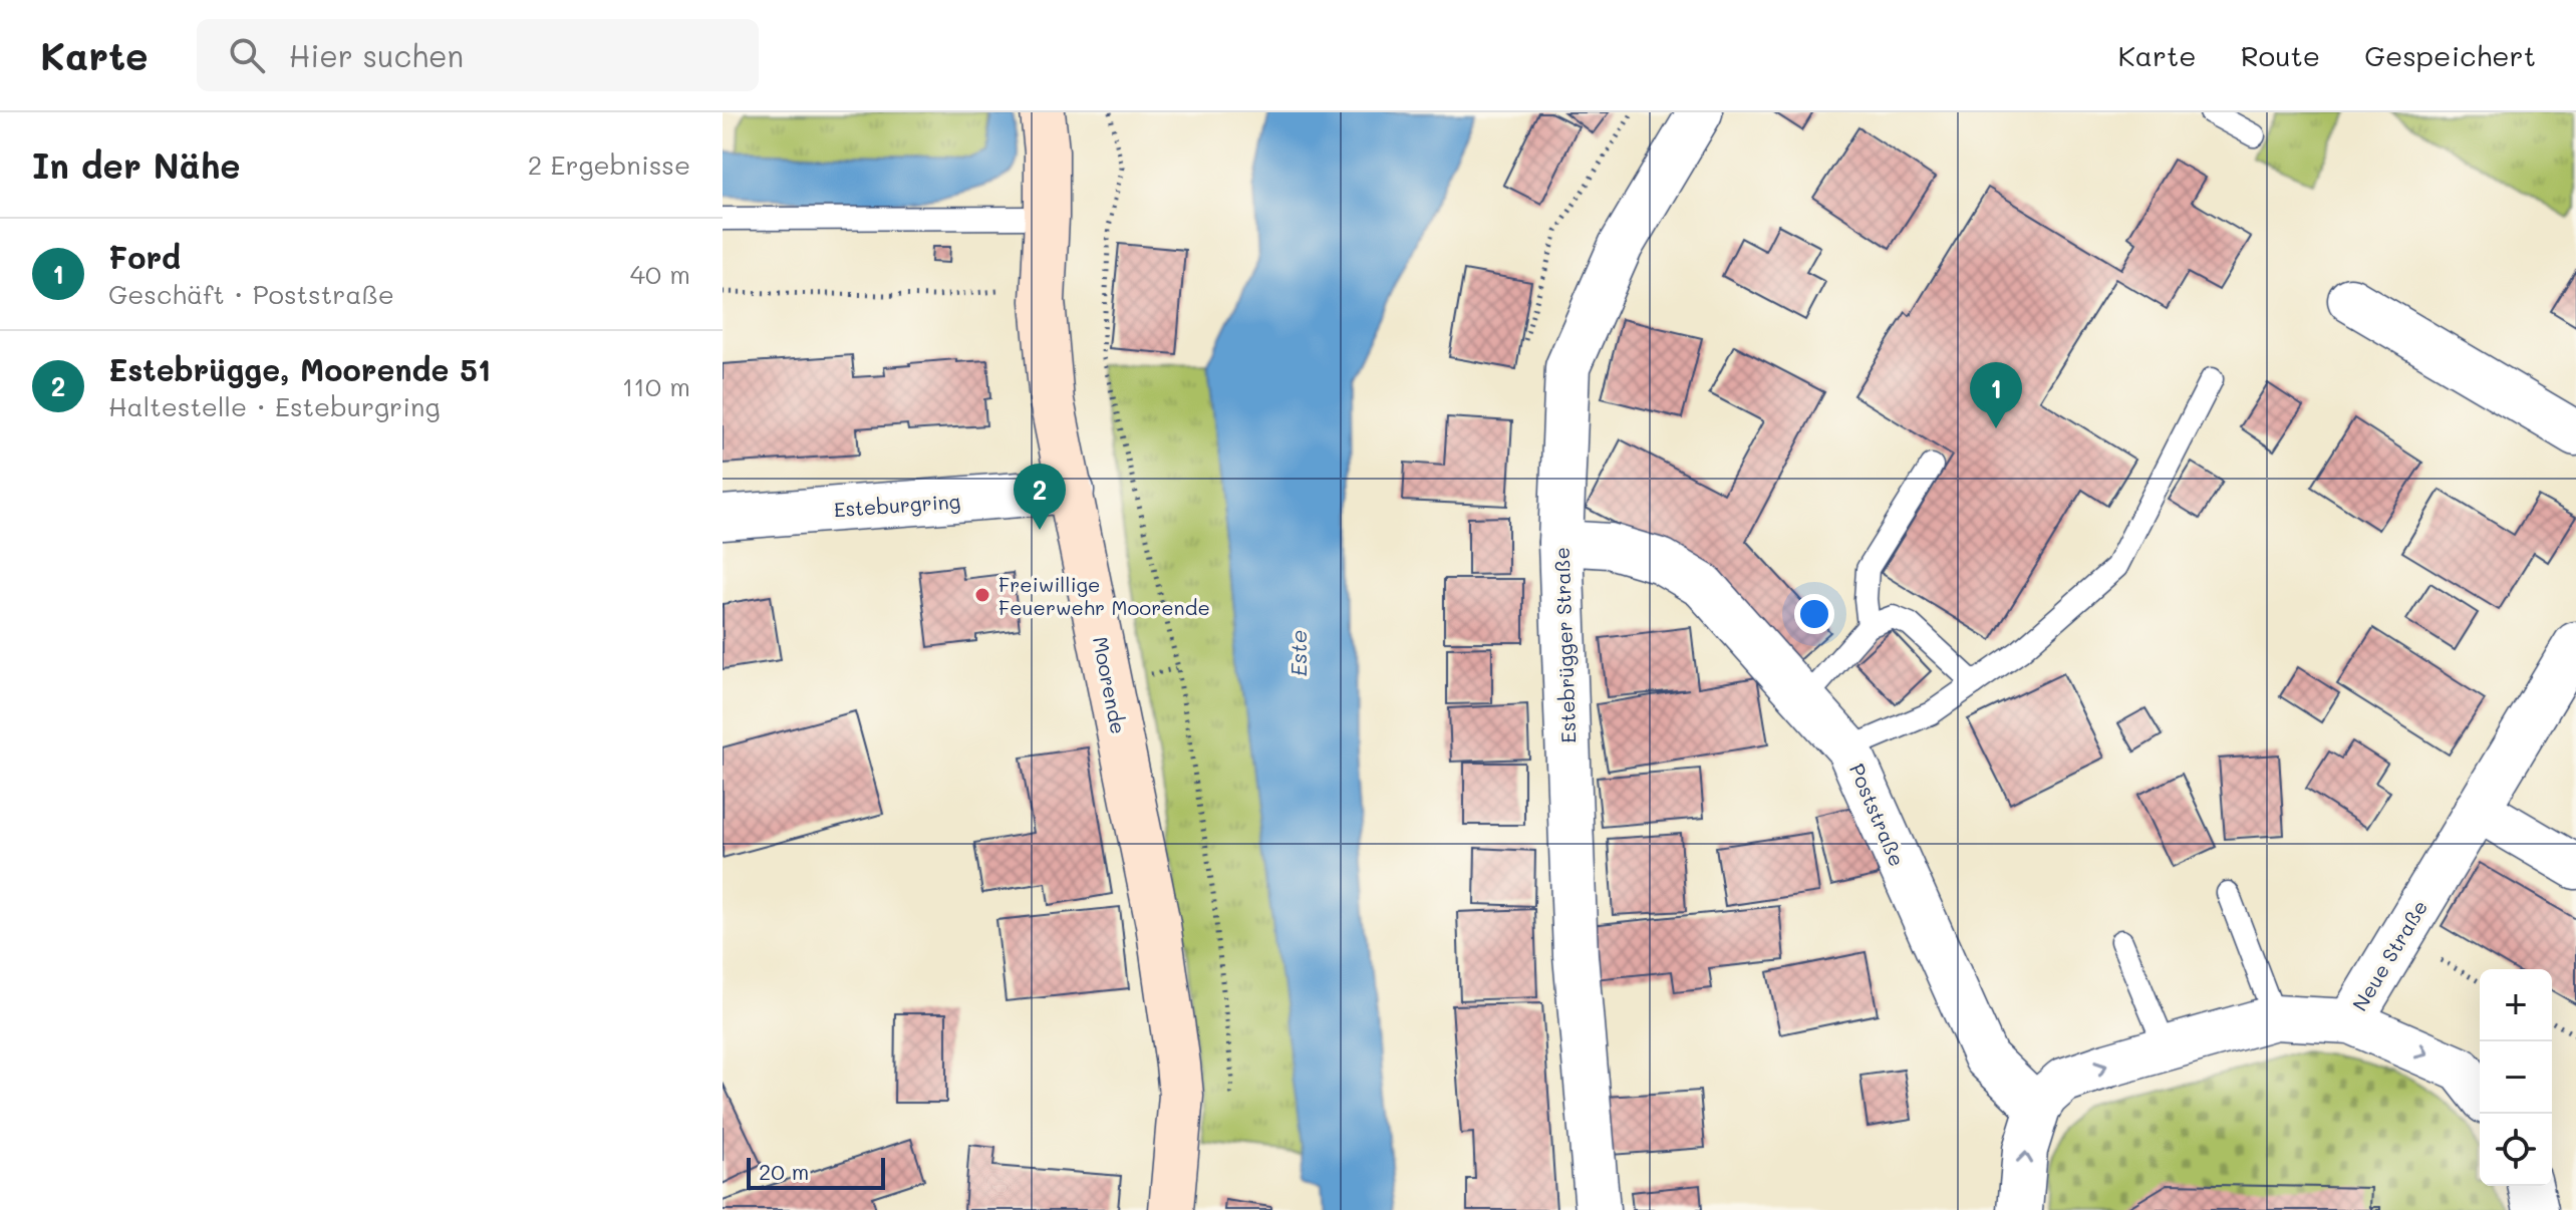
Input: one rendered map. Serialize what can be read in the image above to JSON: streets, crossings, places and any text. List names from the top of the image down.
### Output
{
  "streets": {
    "street": [
      "Esteburgring",
      "Estebrügger Straße",
      "Moorende",
      "Poststraße",
      "Neue Straße"
    ]
  },
  "crossings": [
    ["Esteburgring", "Moorende"],
    ["Estebrügger Straße", "Poststraße"],
    ["Poststraße", "Neue Straße"]
  ],
  "water": ["Este"],
  "places": ["Freiwillige Feuerwehr Moorende"],
  "scale_bar": "20 m",
  "page": {
    "header": "Karte",
    "search": "Hier suchen",
    "nav": ["Karte", "Route", "Gespeichert"],
    "heading": ["In der Nähe", "2 Ergebnisse"],
    "list": [
      {
        "mark": "1",
        "name": "Ford",
        "note": "Geschäft · Poststraße",
        "value": "40 m"
      },
      {
        "mark": "2",
        "name": "Estebrügge, Moorende 51",
        "note": "Haltestelle · Esteburgring",
        "value": "110 m"
      }
    ],
    "pins": ["1", "2"],
    "map_buttons": ["+", "−"],
    "scale": "20 m"
  }
}
